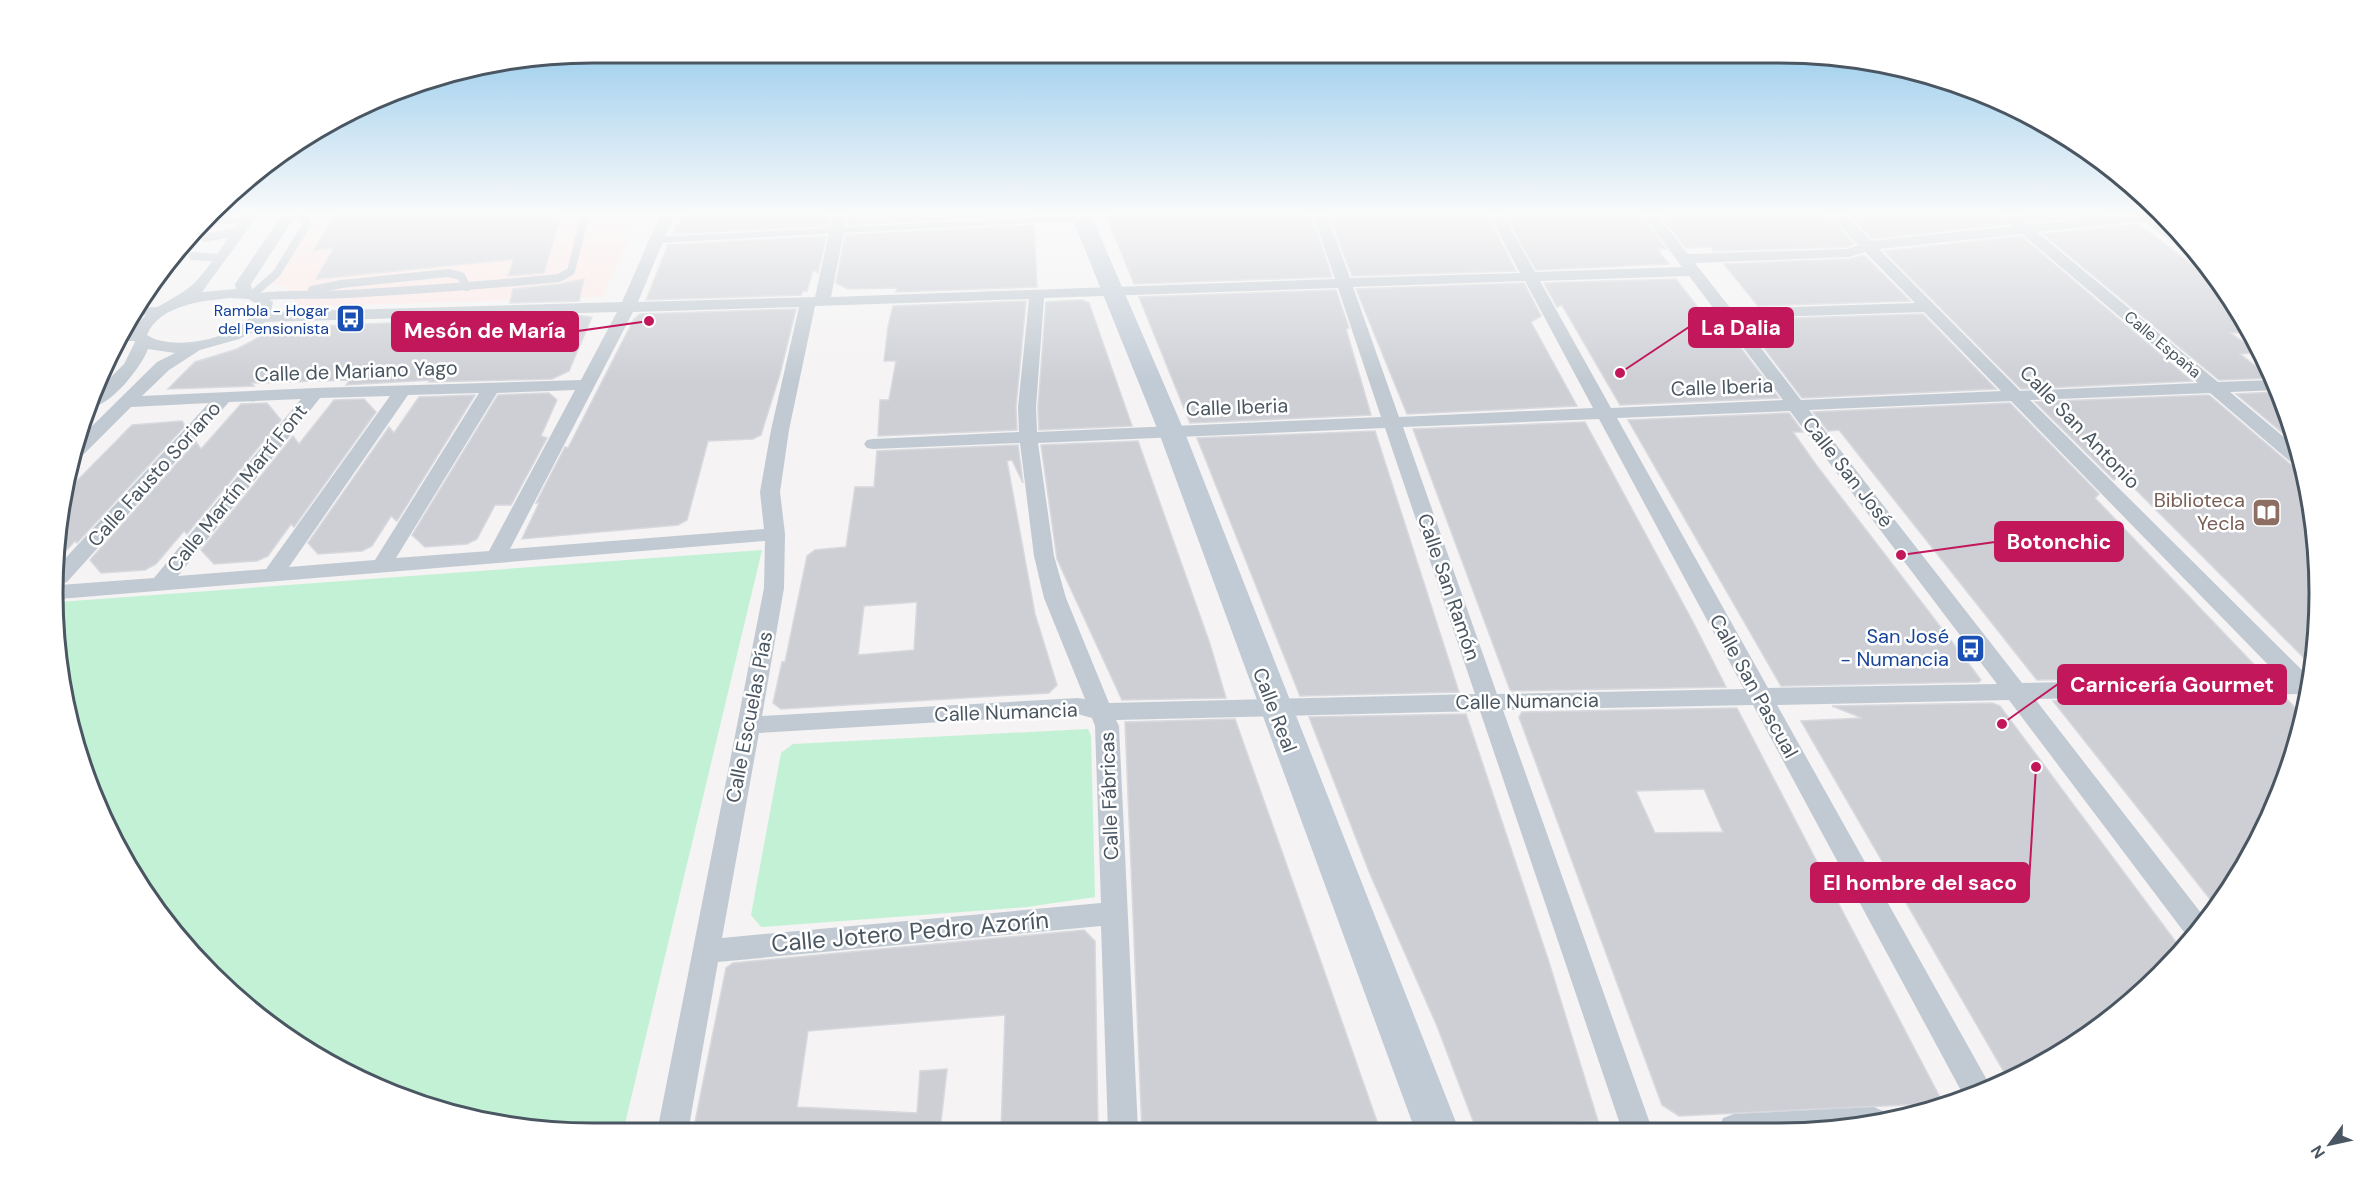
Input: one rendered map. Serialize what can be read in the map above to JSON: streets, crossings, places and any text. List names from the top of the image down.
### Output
{
  "streets": {
    "main road": ["Calle Real"],
    "street": [
      "Calle España",
      "Calle de Mariano Yago",
      "Calle Iberia",
      "Calle San Antonio",
      "Calle San José",
      "Calle Fausto Soriano",
      "Calle Martín Martí Font",
      "Calle San Ramón",
      "Calle San Pascual",
      "Calle Numancia",
      "Calle Escuelas Pías",
      "Calle Fábricas",
      "Calle Jotero Pedro Azorín"
    ]
  },
  "crossings": [
    ["Calle España", "Calle Iberia"],
    ["Calle de Mariano Yago", "Calle Fausto Soriano"],
    ["Calle de Mariano Yago", "Calle Martín Martí Font"],
    ["Calle Iberia", "Calle San Antonio"],
    ["Calle Iberia", "Calle San José"],
    ["Calle Iberia", "Calle San Ramón"],
    ["Calle Iberia", "Calle San Pascual"],
    ["Calle Iberia", "Calle Real"],
    ["Calle Iberia", "Calle Fábricas"],
    ["Calle San José", "Calle Numancia"],
    ["Calle San Ramón", "Calle Numancia"],
    ["Calle San Pascual", "Calle Numancia"],
    ["Calle Numancia", "Calle Real"],
    ["Calle Numancia", "Calle Escuelas Pías"],
    ["Calle Numancia", "Calle Fábricas"],
    ["Calle Escuelas Pías", "Calle Jotero Pedro Azorín"],
    ["Calle Fábricas", "Calle Jotero Pedro Azorín"]
  ],
  "places": {
    "bus stop": ["Rambla - Hogar del Pensionista", "San José - Numancia"],
    "other": [
      "Mesón de María",
      "La Dalia",
      "Botonchic",
      "Carnicería Gourmet",
      "El hombre del saco"
    ],
    "library": ["Biblioteca Yecla"]
  },
  "north": "bottom left"
}
